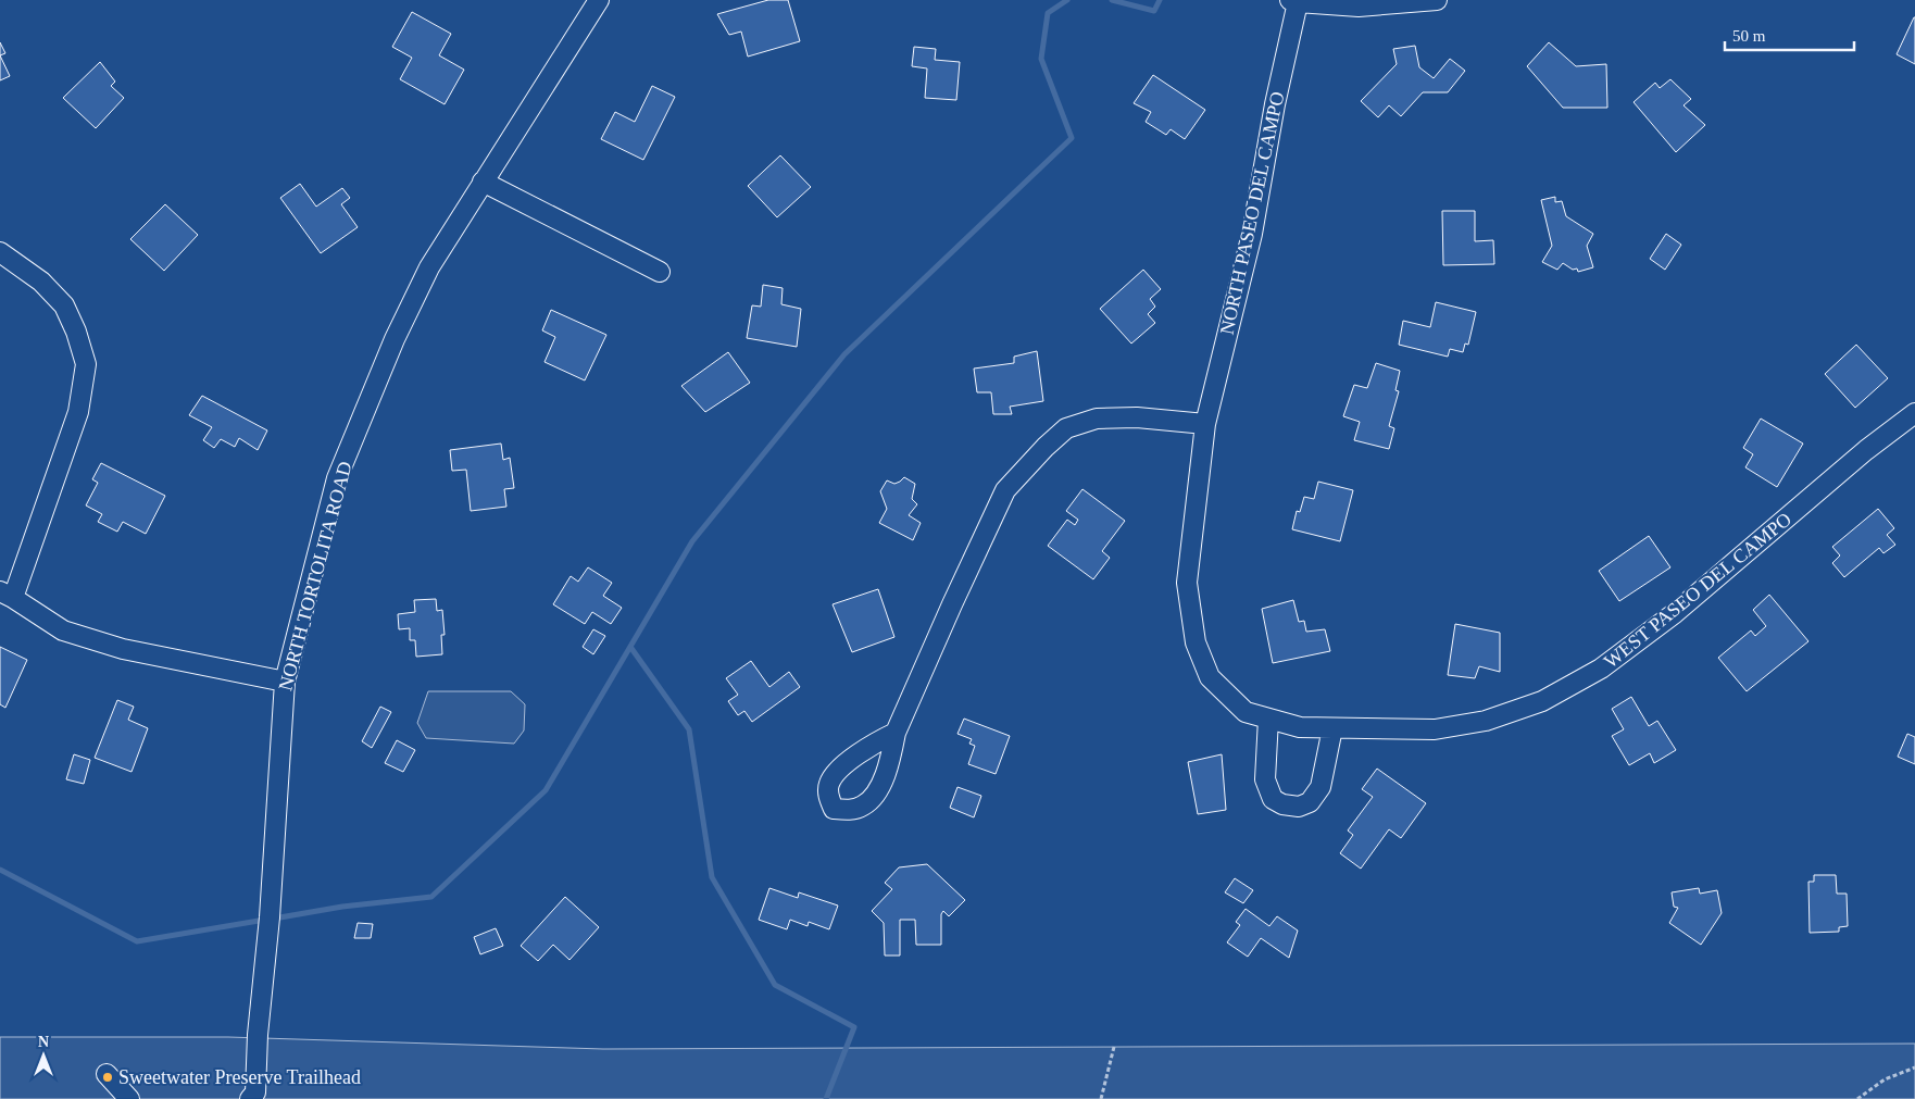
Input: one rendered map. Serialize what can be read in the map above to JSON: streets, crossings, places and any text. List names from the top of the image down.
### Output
{
  "streets": {
    "street": ["NORTH PASEO DEL CAMPO", "NORTH TORTOLITA ROAD", "WEST PASEO DEL CAMPO"]
  },
  "crossings": [
    ["NORTH PASEO DEL CAMPO", "WEST PASEO DEL CAMPO"]
  ],
  "places": ["Sweetwater Preserve Trailhead"],
  "scale_bar": "50 m",
  "north": "top"
}
